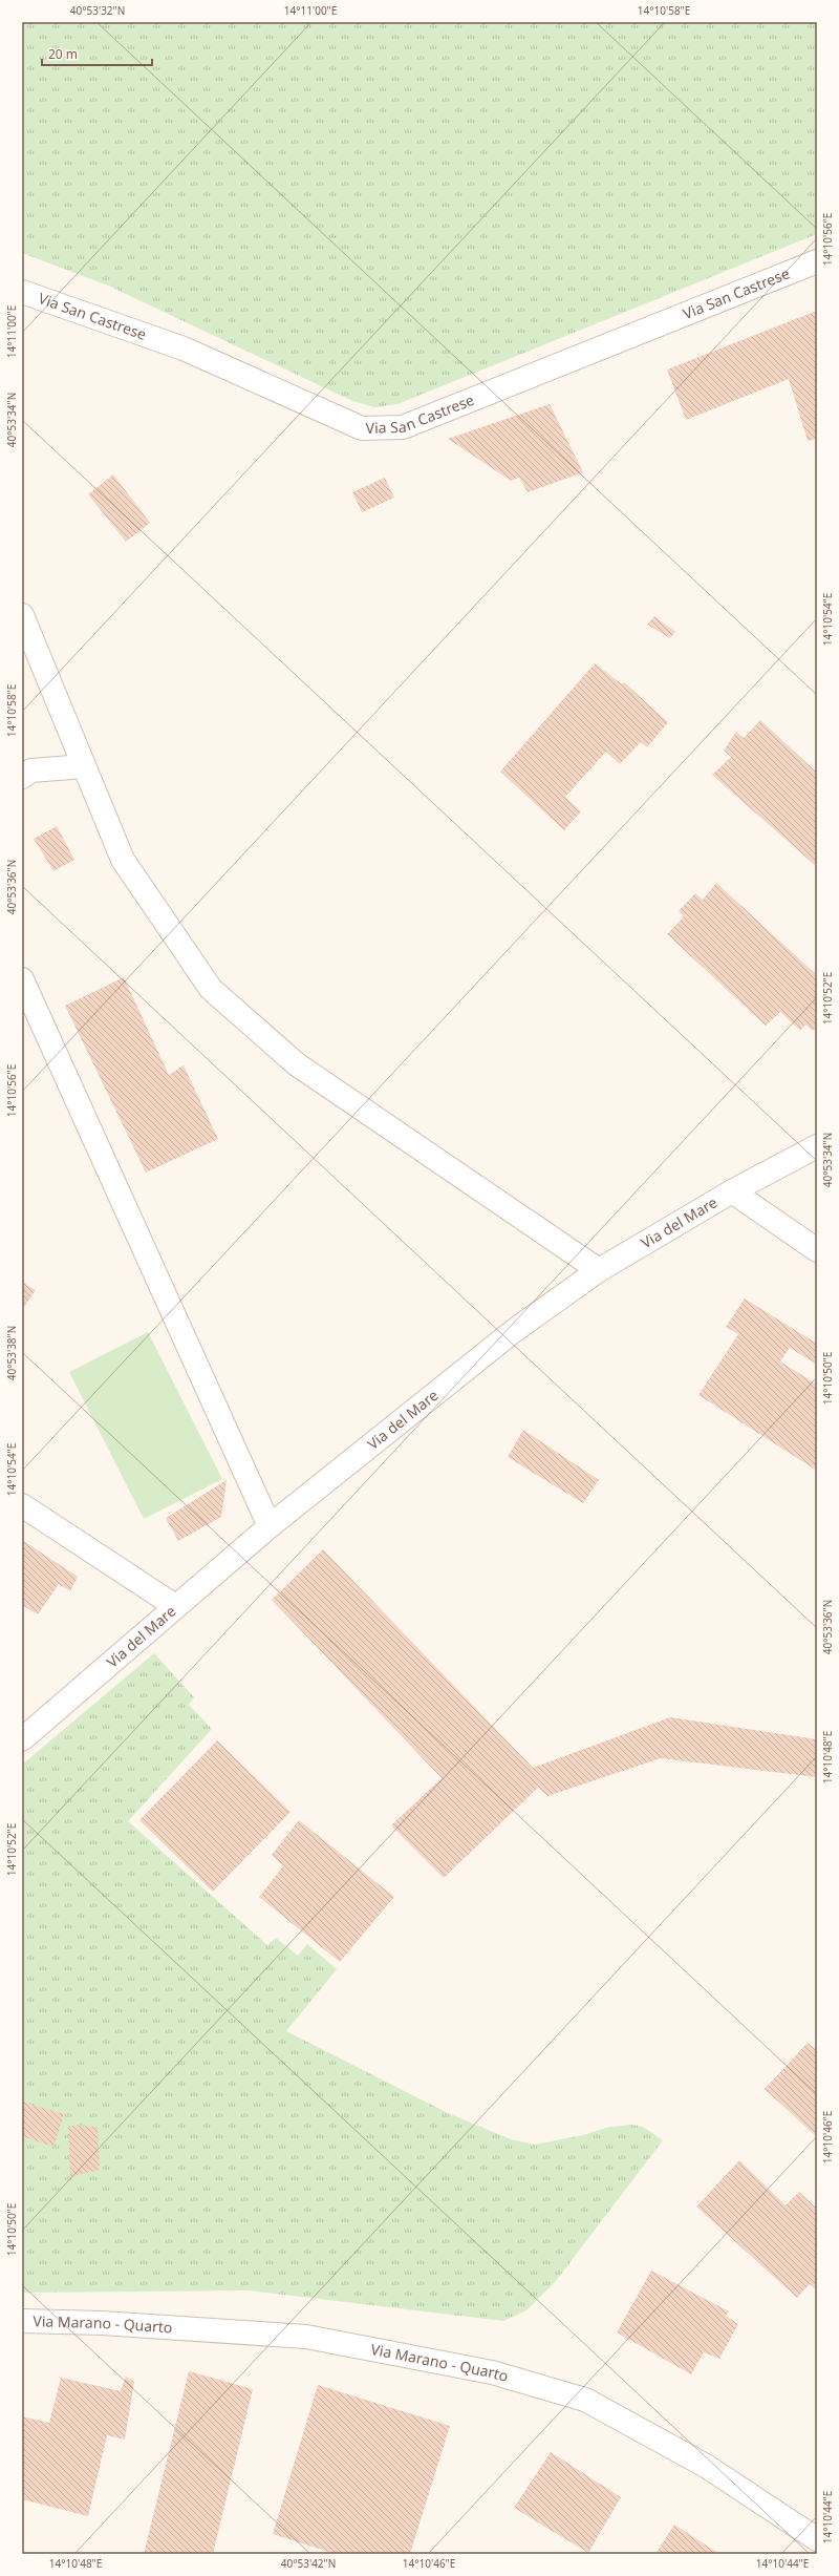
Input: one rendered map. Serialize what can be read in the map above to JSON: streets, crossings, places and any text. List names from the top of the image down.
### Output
{
  "streets": {
    "street": ["Via San Castrese", "Via del Mare", "Via Marano - Quarto"]
  },
  "scale_bar": "20 m",
  "coordinates": [
    "40°53'32\"N",
    "14°11'00\"E",
    "14°10'58\"E",
    "14°10'56\"E",
    "40°53'34\"N",
    "14°10'54\"E",
    "40°53'36\"N",
    "14°10'52\"E",
    "40°53'38\"N",
    "14°10'50\"E",
    "14°10'48\"E",
    "14°10'46\"E",
    "14°10'44\"E",
    "40°53'42\"N"
  ]
}
